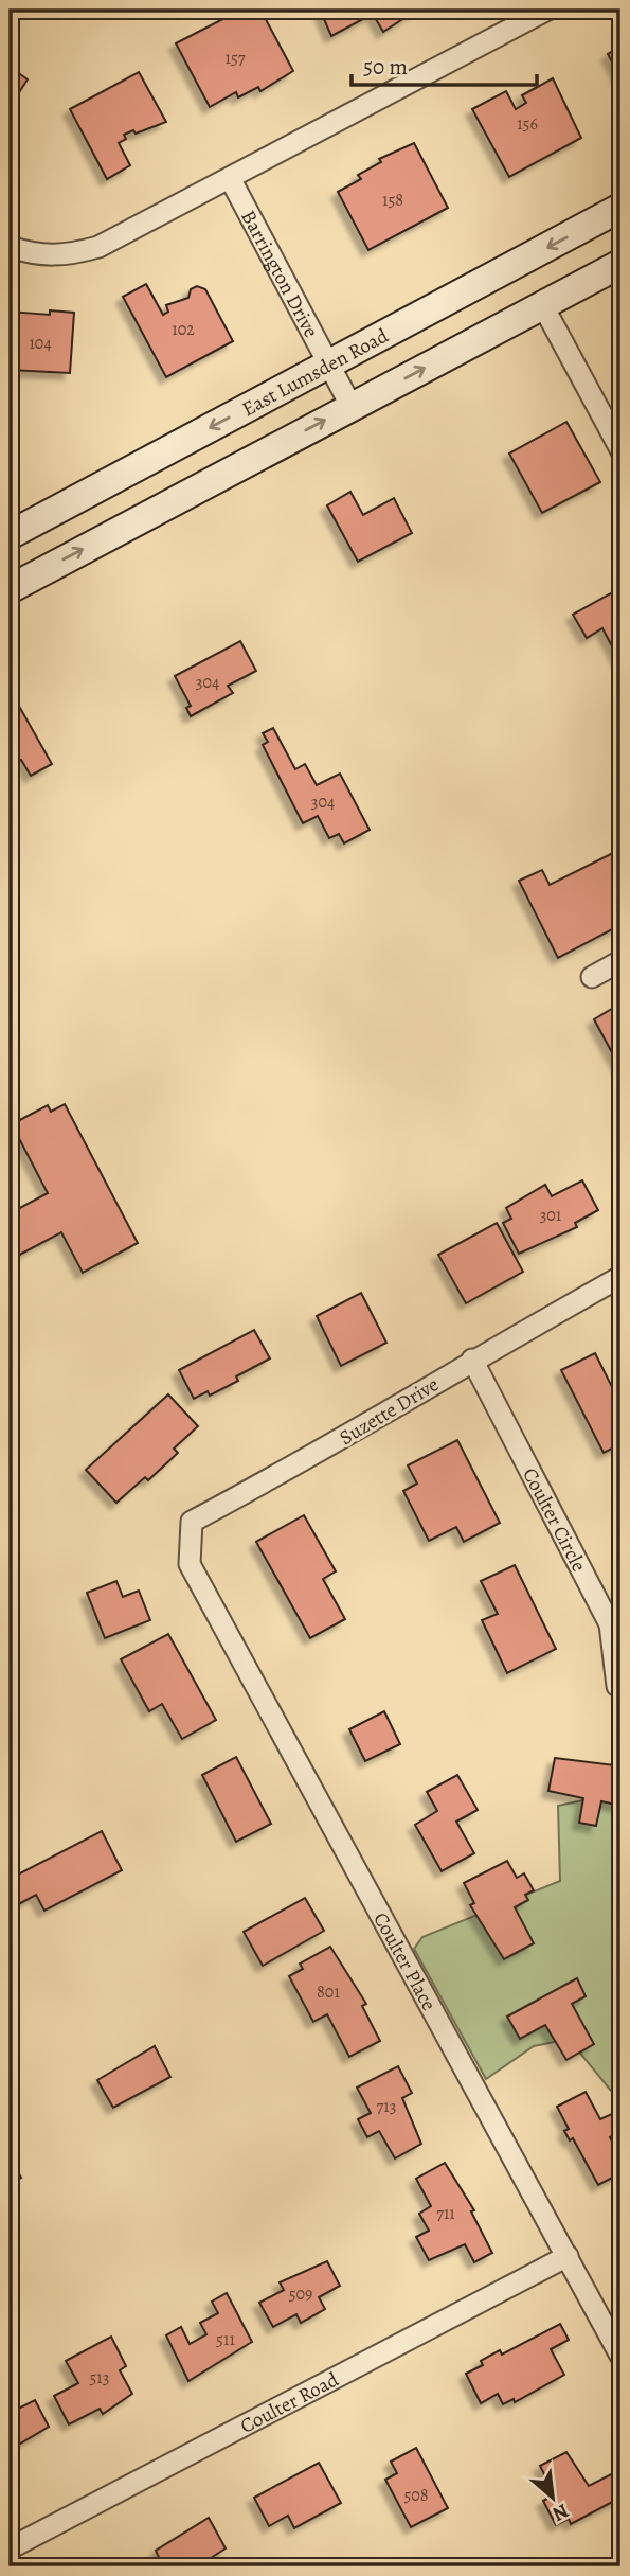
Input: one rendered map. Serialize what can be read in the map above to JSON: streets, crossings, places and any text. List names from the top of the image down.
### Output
{
  "streets": {
    "main road": ["East Lumsden Road"],
    "street": [
      "Barrington Drive",
      "Suzette Drive",
      "Coulter Circle",
      "Coulter Place",
      "Coulter Road"
    ]
  },
  "crossings": [
    ["Barrington Drive", "East Lumsden Road"],
    ["Suzette Drive", "Coulter Circle"],
    ["Suzette Drive", "Coulter Place"],
    ["Coulter Place", "Coulter Road"]
  ],
  "house_numbers": [
    "157",
    "156",
    "158",
    "102",
    "104",
    "304",
    "304",
    "301",
    "801",
    "713",
    "711",
    "509",
    "511",
    "513",
    "508"
  ],
  "scale_bar": "50 m",
  "north": "bottom right"
}
